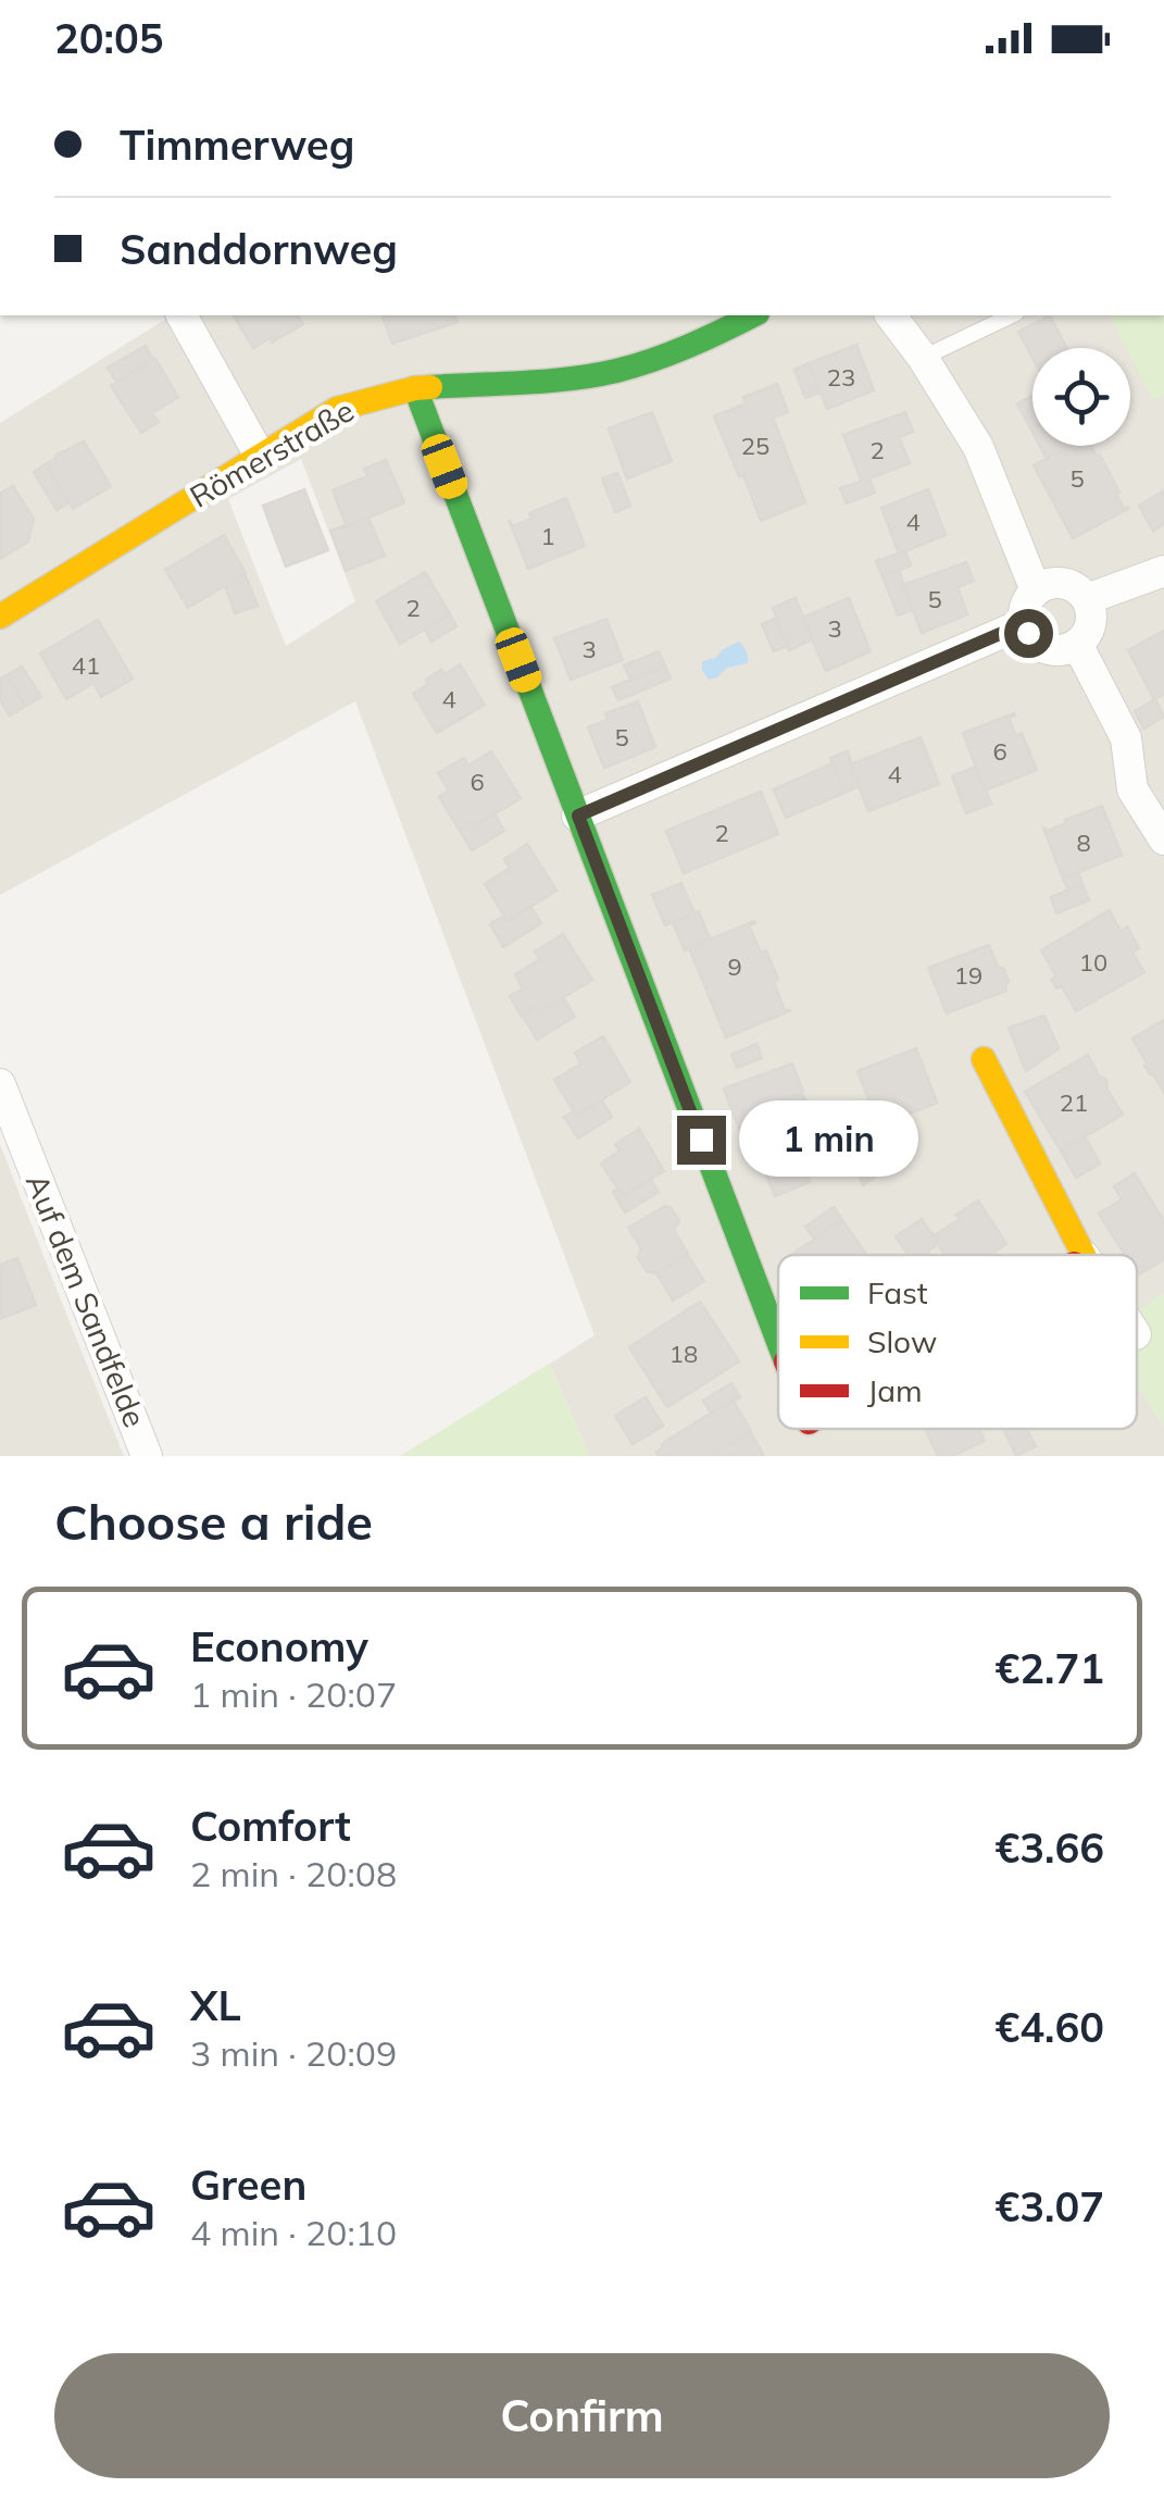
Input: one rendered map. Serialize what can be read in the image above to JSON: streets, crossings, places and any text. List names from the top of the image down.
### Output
{
  "streets": {
    "street": ["Römerstraße", "Auf dem Sandfelde"]
  },
  "house_numbers": [
    "23",
    "25",
    "2",
    "5",
    "4",
    "1",
    "5",
    "2",
    "3",
    "3",
    "41",
    "4",
    "5",
    "6",
    "4",
    "6",
    "2",
    "8",
    "10",
    "9",
    "19",
    "21",
    "18"
  ],
  "legend": ["Fast", "Slow", "Jam"],
  "page": {
    "status": "20:05",
    "banner": ["Timmerweg", "Sanddornweg"],
    "bubble": "1 min",
    "heading": "Choose a ride",
    "list": [
      {
        "name": "Economy",
        "note": "1 min · 20:07",
        "value": "€2.71"
      },
      {
        "name": "Comfort",
        "note": "2 min · 20:08",
        "value": "€3.66"
      },
      {
        "name": "XL",
        "note": "3 min · 20:09",
        "value": "€4.60"
      },
      {
        "name": "Green",
        "note": "4 min · 20:10",
        "value": "€3.07"
      }
    ],
    "buttons": "Confirm"
  }
}
